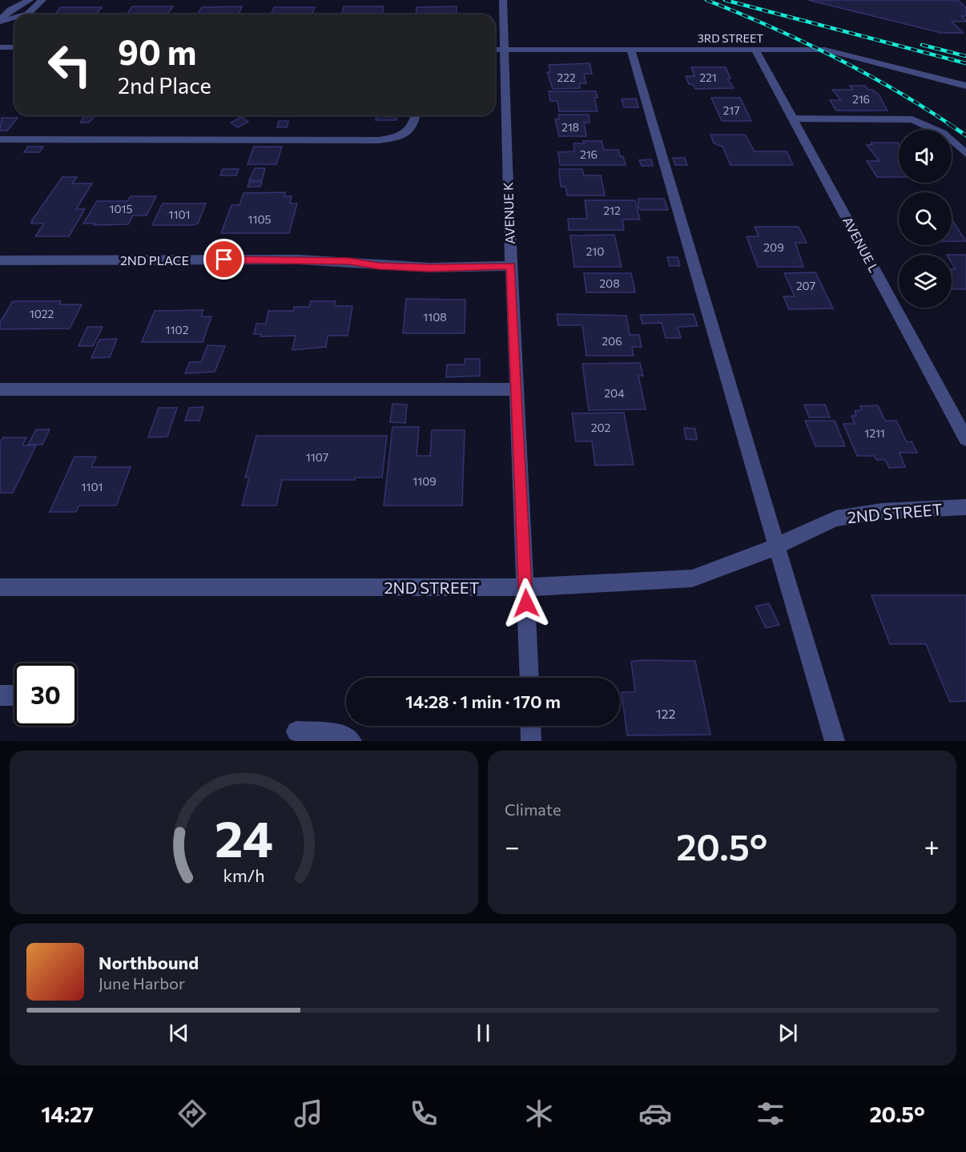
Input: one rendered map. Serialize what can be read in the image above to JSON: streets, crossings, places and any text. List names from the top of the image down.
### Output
{
  "streets": {
    "street": [
      "3RD STREET",
      "AVENUE K",
      "AVENUE L",
      "2ND PLACE",
      "2ND STREET"
    ]
  },
  "crossings": [
    ["3RD STREET", "AVENUE K"],
    ["3RD STREET", "AVENUE L"],
    ["AVENUE K", "2ND PLACE"],
    ["AVENUE K", "2ND STREET"]
  ],
  "house_numbers": [
    "222",
    "221",
    "216",
    "217",
    "218",
    "216",
    "1015",
    "212",
    "1101",
    "1105",
    "209",
    "210",
    "208",
    "207",
    "1022",
    "1108",
    "1102",
    "206",
    "204",
    "202",
    "1211",
    "1107",
    "1109",
    "1101",
    "122"
  ],
  "page": {
    "turn": ["90 m", "2nd Place"],
    "limit": "30",
    "trip": "14:28 · 1 min · 170 m",
    "tile": "Climate",
    "heat": ["−", "20.5°", "+"],
    "song": ["Northbound", "June Harbor"],
    "tabs": ["14:27", "20.5°"],
    "gauge": ["24", "km/h"]
  }
}
